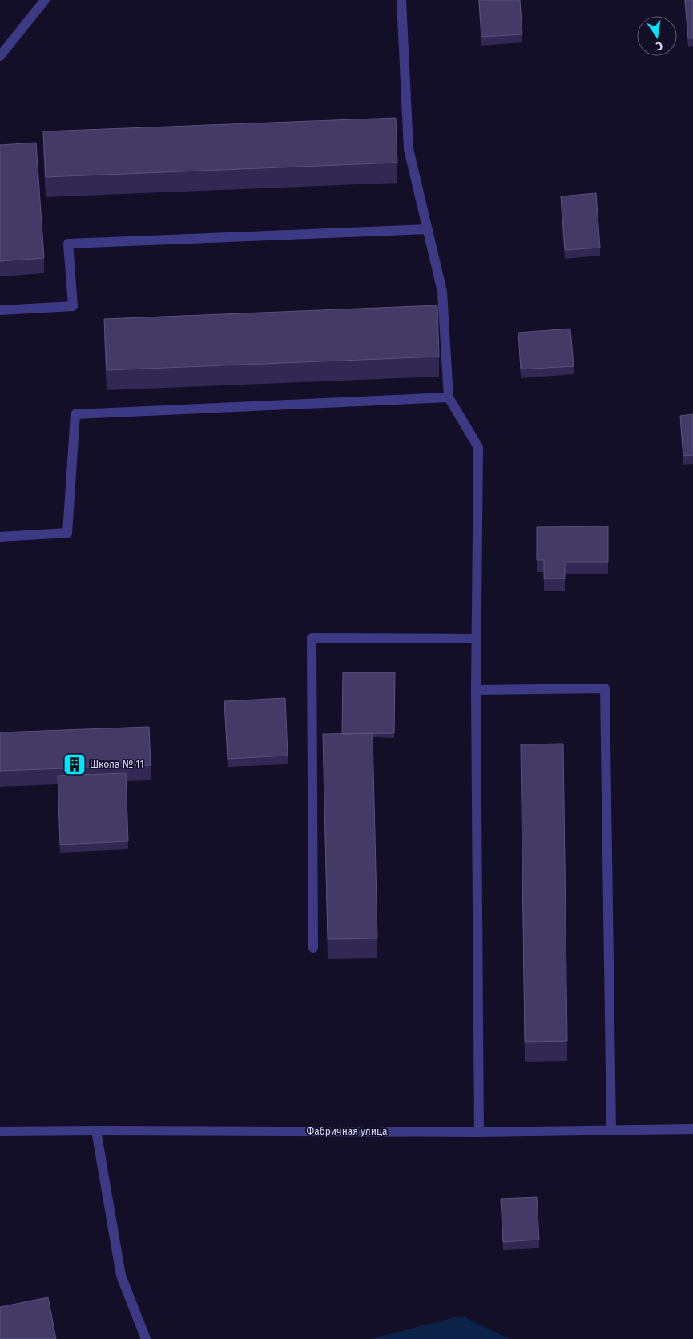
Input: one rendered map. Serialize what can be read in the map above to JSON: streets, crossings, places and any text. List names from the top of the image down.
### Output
{
  "streets": {
    "street": ["Фабричная улица"]
  },
  "places": {
    "building": ["Школа № 11"]
  },
  "north": "bottom"
}
